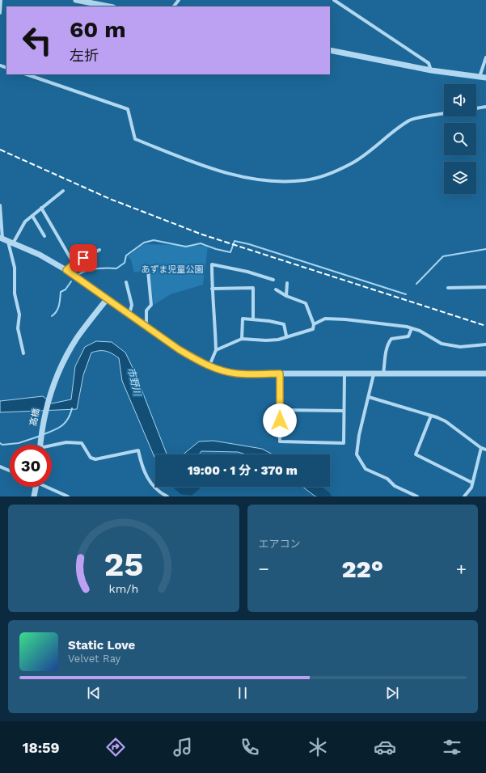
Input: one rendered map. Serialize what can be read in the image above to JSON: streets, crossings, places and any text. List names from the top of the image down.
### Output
{
  "streets": {
    "street": ["高橋"]
  },
  "water": ["市野川"],
  "parks": ["あずま児童公園"],
  "page": {
    "turn": ["60 m", "左折"],
    "limit": "30",
    "trip": "19:00 · 1 分 · 370 m",
    "tile": "エアコン",
    "heat": ["−", "22°", "+"],
    "song": ["Static Love", "Velvet Ray"],
    "tabs": "18:59",
    "gauge": ["25", "km/h"]
  }
}
